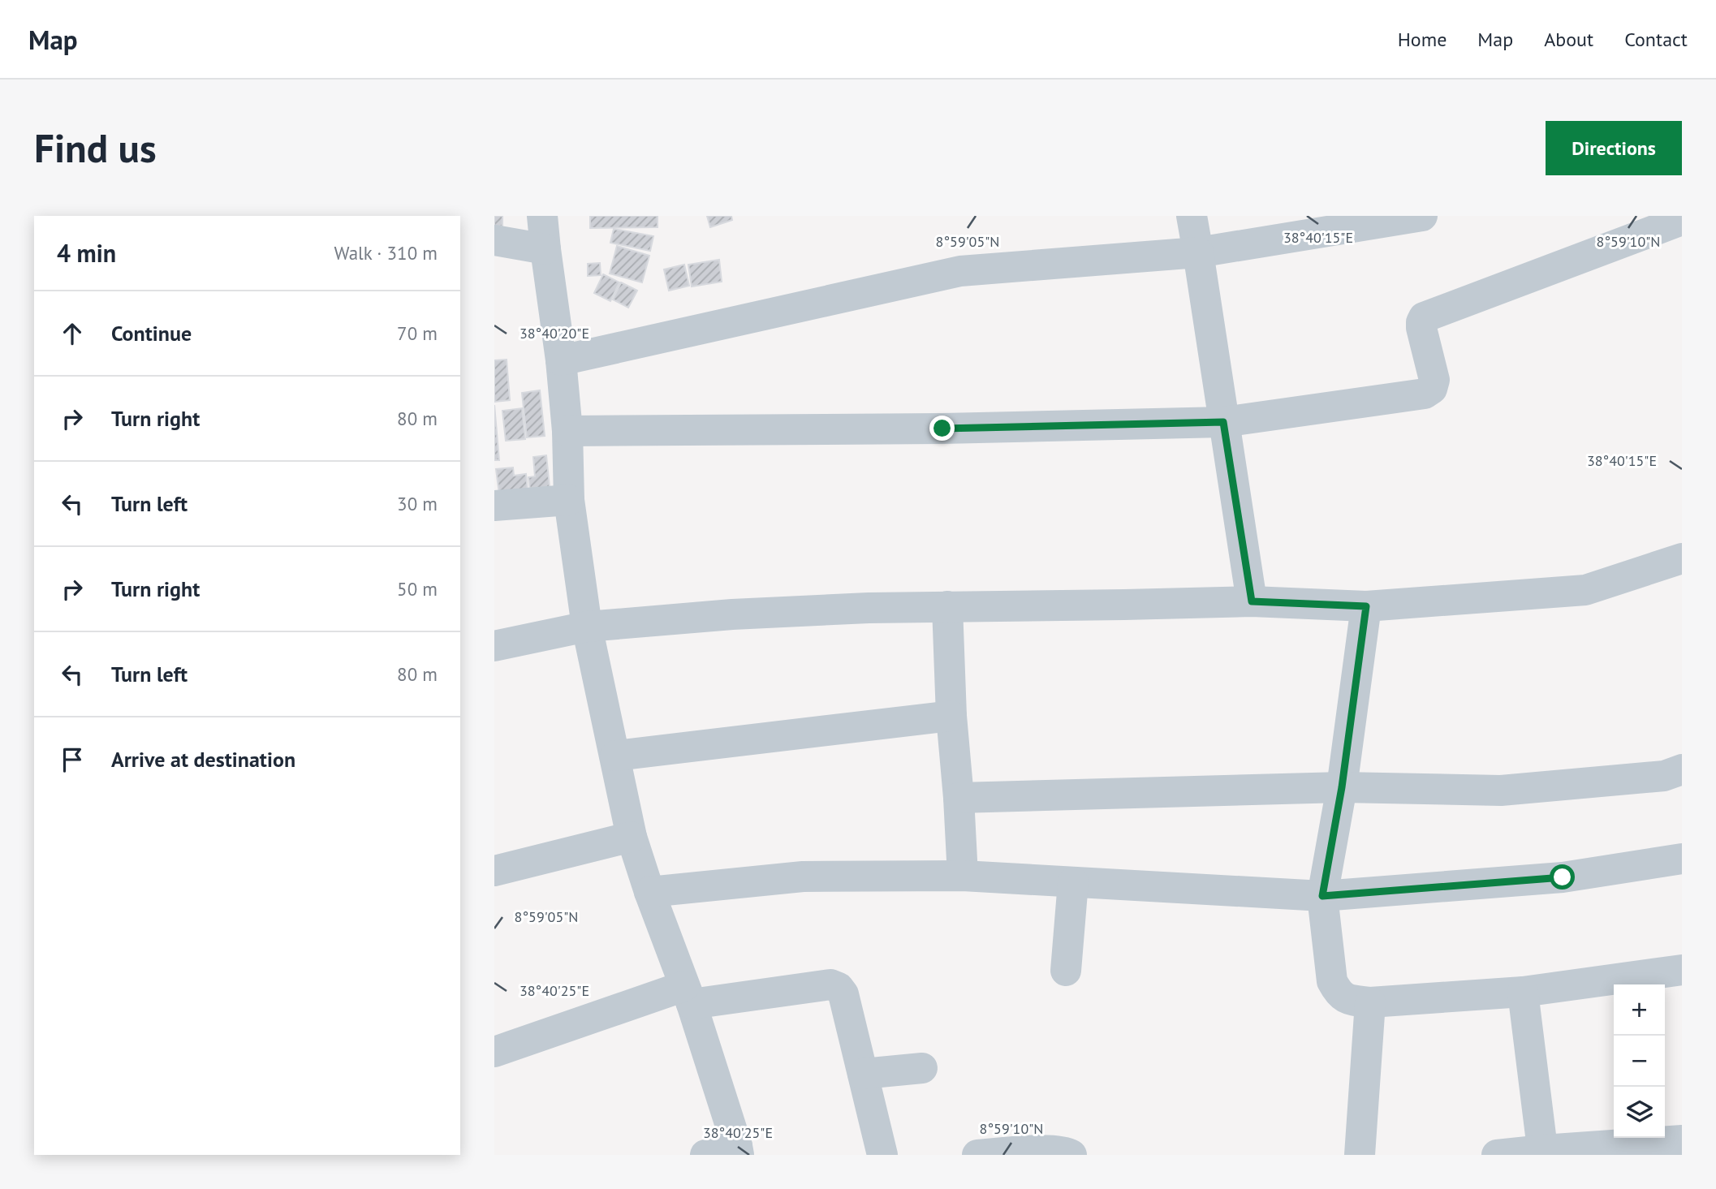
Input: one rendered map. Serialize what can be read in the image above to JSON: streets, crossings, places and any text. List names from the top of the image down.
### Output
{
  "page": {
    "header": "Map",
    "nav": [
      "Home",
      "Map",
      "About",
      "Contact"
    ],
    "buttons": "Directions",
    "title": "Find us",
    "heading": ["4 min", "Walk · 310 m"],
    "list": [
      ["Continue", "70 m"],
      ["Turn right", "80 m"],
      ["Turn left", "30 m"],
      ["Turn right", "50 m"],
      ["Turn left", "80 m"],
      "Arrive at destination"
    ],
    "map_buttons": ["+", "−"]
  },
  "coordinates": [
    "38°40'15\"E",
    "8°59'05\"N",
    "8°59'10\"N",
    "38°40'20\"E",
    "38°40'25\"E"
  ]
}
